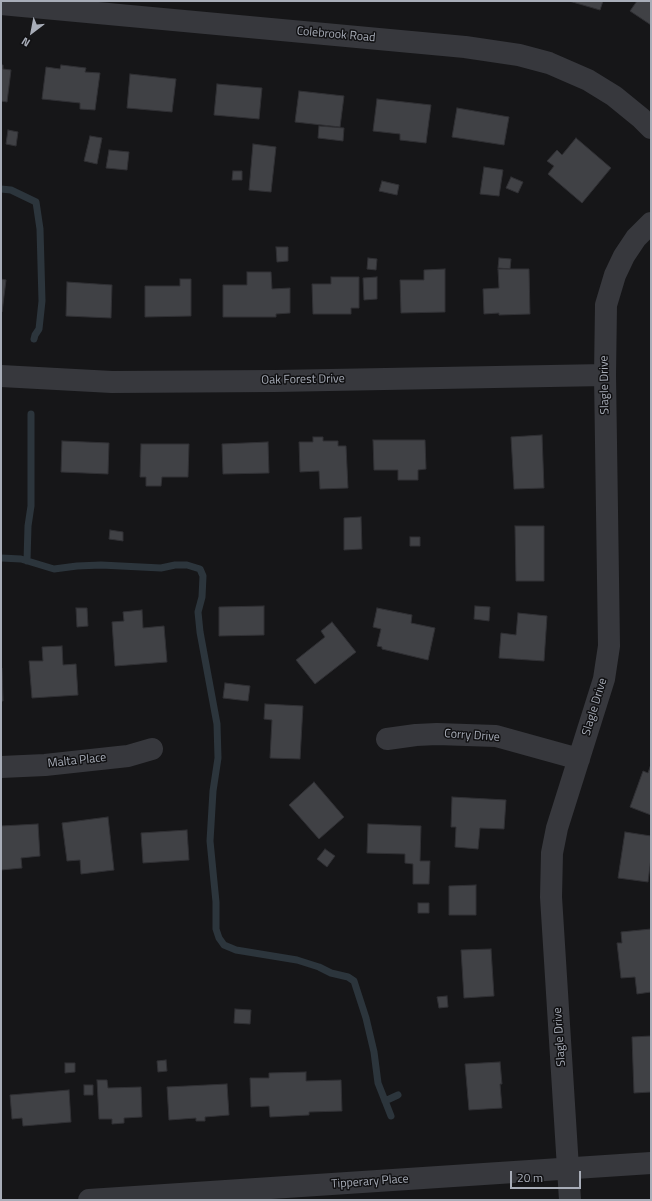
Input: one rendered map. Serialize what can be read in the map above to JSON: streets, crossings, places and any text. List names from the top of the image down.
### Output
{
  "streets": {
    "street": [
      "Colebrook Road",
      "Oak Forest Drive",
      "Slagle Drive",
      "Corry Drive",
      "Malta Place",
      "Tipperary Place"
    ]
  },
  "crossings": [
    ["Oak Forest Drive", "Slagle Drive"],
    ["Slagle Drive", "Corry Drive"],
    ["Slagle Drive", "Tipperary Place"]
  ],
  "scale_bar": "20 m",
  "north": "bottom left"
}
